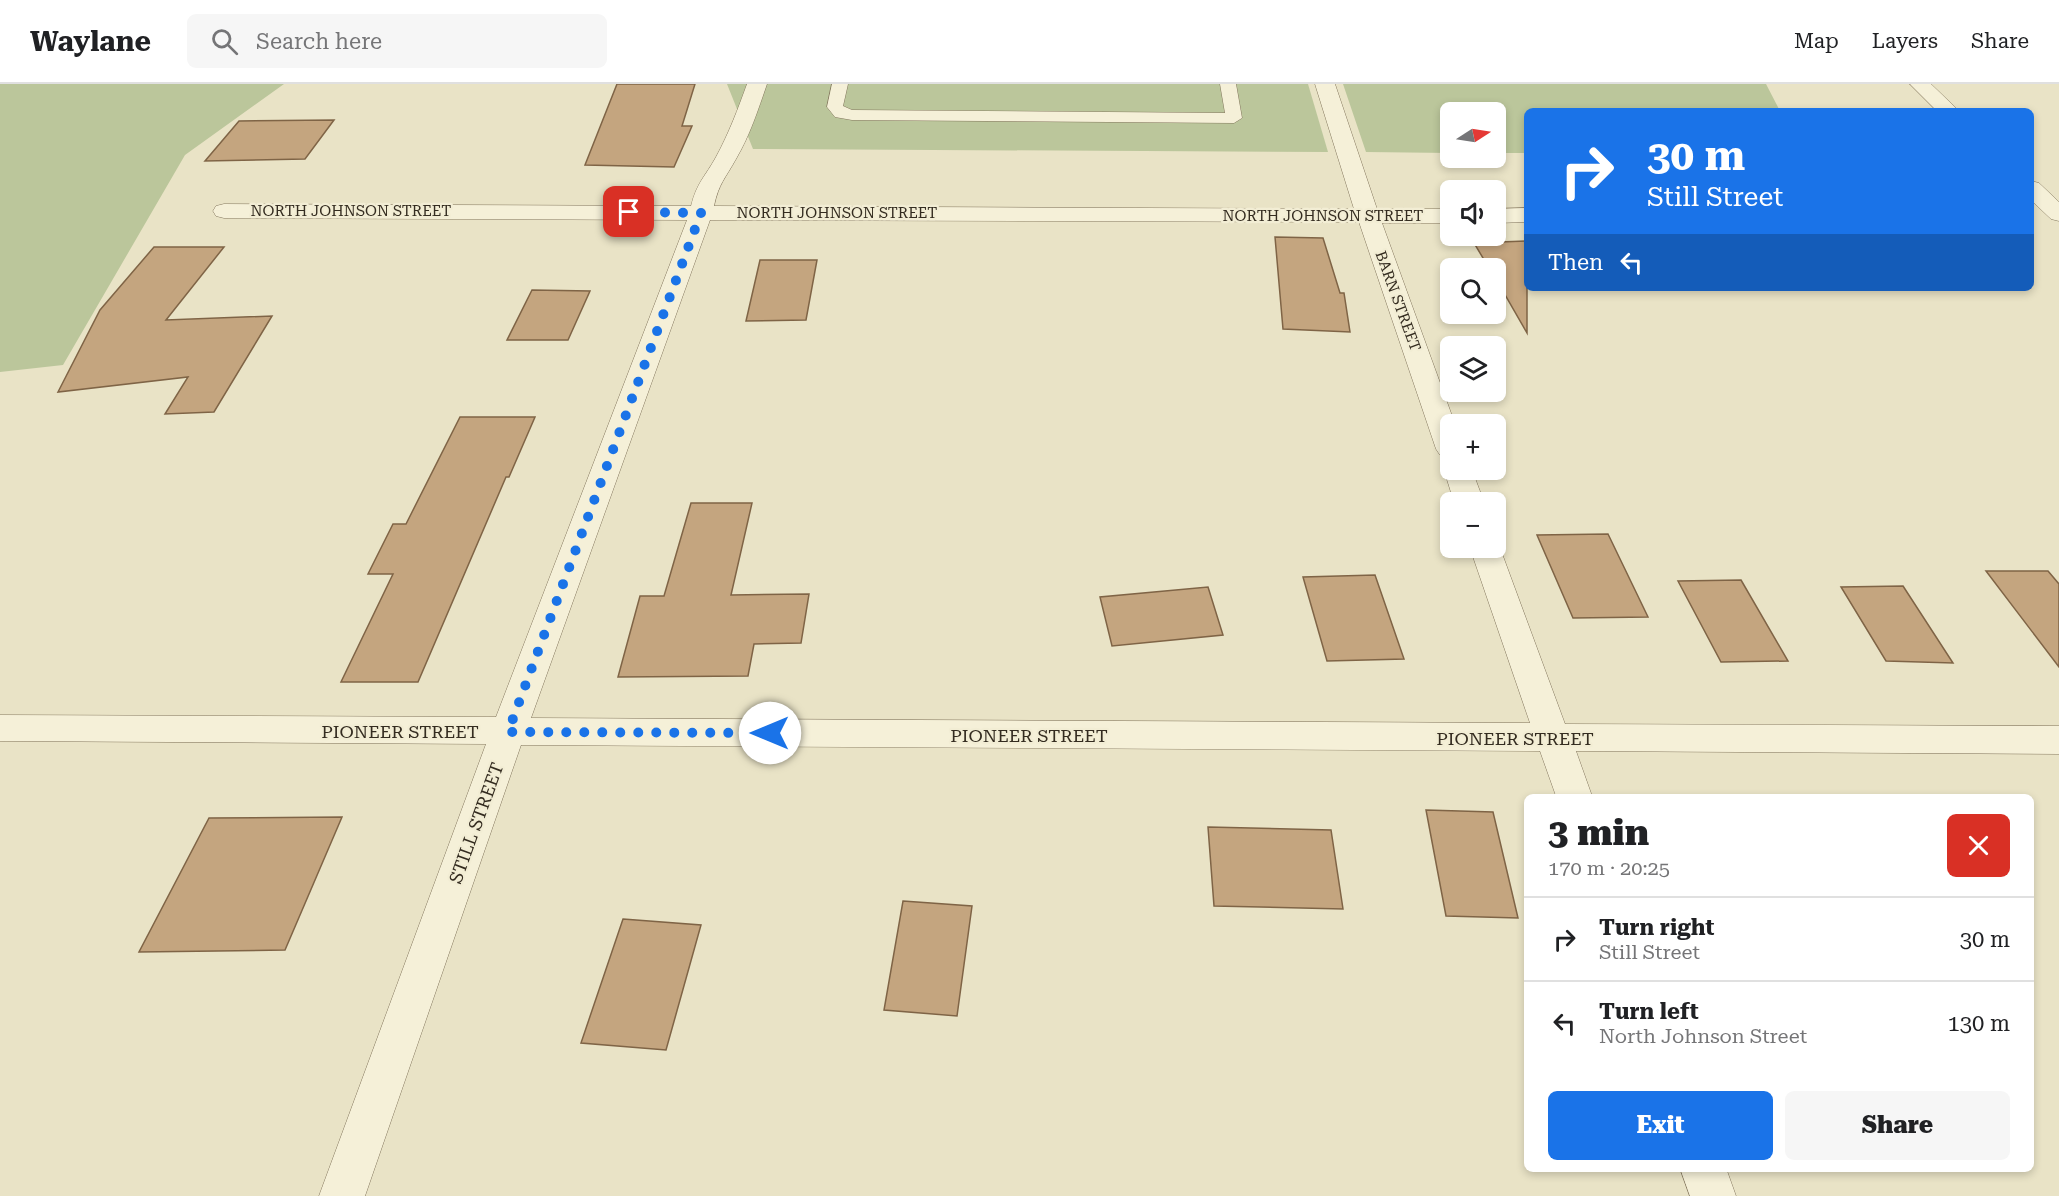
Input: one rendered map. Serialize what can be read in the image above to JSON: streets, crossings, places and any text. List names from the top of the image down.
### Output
{
  "streets": {
    "street": [
      "NORTH JOHNSON STREET",
      "BARN STREET",
      "PIONEER STREET",
      "STILL STREET"
    ]
  },
  "crossings": [
    ["NORTH JOHNSON STREET", "BARN STREET"],
    ["NORTH JOHNSON STREET", "STILL STREET"],
    ["PIONEER STREET", "STILL STREET"]
  ],
  "north": "right",
  "page": {
    "header": "Waylane",
    "search": "Search here",
    "nav": ["Map", "Layers", "Share"],
    "map_buttons": ["+", "−"],
    "turn": ["30 m", "Still Street"],
    "then": "Then",
    "heading": ["3 min", "170 m · 20:25"],
    "list": [
      {
        "name": "Turn right",
        "note": "Still Street",
        "value": "30 m"
      },
      {
        "name": "Turn left",
        "note": "North Johnson Street",
        "value": "130 m"
      }
    ],
    "buttons": ["Exit", "Share"]
  }
}
